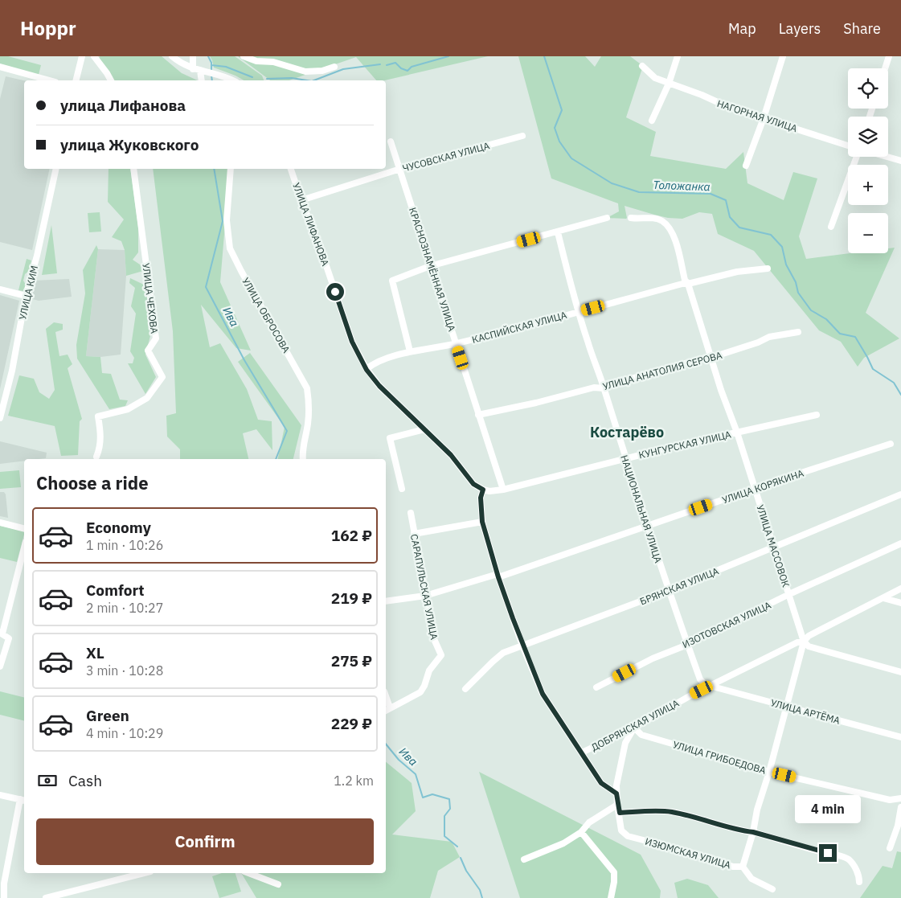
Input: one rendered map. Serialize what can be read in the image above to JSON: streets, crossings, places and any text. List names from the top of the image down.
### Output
{
  "streets": {
    "street": [
      "НАГОРНАЯ УЛИЦА",
      "ЧУСОВСКАЯ УЛИЦА",
      "УЛИЦА ЛИФАНОВА",
      "КРАСНОЗНАМЁННАЯ УЛИЦА",
      "УЛИЦА КИМ",
      "УЛИЦА ЧЕХОВА",
      "УЛИЦА ОБРОСОВА",
      "КАСПИЙСКАЯ УЛИЦА",
      "УЛИЦА АНАТОЛИЯ СЕРОВА",
      "КУНГУРСКАЯ УЛИЦА",
      "УЛИЦА КОРЯКИНА",
      "НАЦИОНАЛЬНАЯ УЛИЦА",
      "УЛИЦА МАССОВОК",
      "БРЯНСКАЯ УЛИЦА",
      "САРАПУЛЬСКАЯ УЛИЦА",
      "ИЗОТОВСКАЯ УЛИЦА",
      "УЛИЦА АРТЁМА",
      "ДОБРЯНСКАЯ УЛИЦА",
      "УЛИЦА ГРИБОЕДОВА",
      "ИЗЮМСКАЯ УЛИЦА"
    ]
  },
  "crossings": [
    ["ЧУСОВСКАЯ УЛИЦА", "УЛИЦА ЛИФАНОВА"],
    ["ЧУСОВСКАЯ УЛИЦА", "КРАСНОЗНАМЁННАЯ УЛИЦА"],
    ["УЛИЦА ЛИФАНОВА", "КАСПИЙСКАЯ УЛИЦА"],
    ["УЛИЦА ЛИФАНОВА", "КУНГУРСКАЯ УЛИЦА"],
    ["КРАСНОЗНАМЁННАЯ УЛИЦА", "КАСПИЙСКАЯ УЛИЦА"],
    ["КРАСНОЗНАМЁННАЯ УЛИЦА", "УЛИЦА АНАТОЛИЯ СЕРОВА"],
    ["КРАСНОЗНАМЁННАЯ УЛИЦА", "КУНГУРСКАЯ УЛИЦА"],
    ["КАСПИЙСКАЯ УЛИЦА", "НАЦИОНАЛЬНАЯ УЛИЦА"],
    ["КАСПИЙСКАЯ УЛИЦА", "УЛИЦА МАССОВОК"],
    ["УЛИЦА АНАТОЛИЯ СЕРОВА", "НАЦИОНАЛЬНАЯ УЛИЦА"],
    ["УЛИЦА АНАТОЛИЯ СЕРОВА", "УЛИЦА МАССОВОК"],
    ["КУНГУРСКАЯ УЛИЦА", "НАЦИОНАЛЬНАЯ УЛИЦА"],
    ["КУНГУРСКАЯ УЛИЦА", "УЛИЦА МАССОВОК"],
    ["УЛИЦА КОРЯКИНА", "НАЦИОНАЛЬНАЯ УЛИЦА"],
    ["УЛИЦА КОРЯКИНА", "УЛИЦА МАССОВОК"],
    ["УЛИЦА КОРЯКИНА", "САРАПУЛЬСКАЯ УЛИЦА"],
    ["НАЦИОНАЛЬНАЯ УЛИЦА", "БРЯНСКАЯ УЛИЦА"],
    ["НАЦИОНАЛЬНАЯ УЛИЦА", "ИЗОТОВСКАЯ УЛИЦА"],
    ["НАЦИОНАЛЬНАЯ УЛИЦА", "УЛИЦА АРТЁМА"],
    ["НАЦИОНАЛЬНАЯ УЛИЦА", "ДОБРЯНСКАЯ УЛИЦА"],
    ["УЛИЦА МАССОВОК", "БРЯНСКАЯ УЛИЦА"],
    ["УЛИЦА МАССОВОК", "ИЗОТОВСКАЯ УЛИЦА"],
    ["УЛИЦА МАССОВОК", "ДОБРЯНСКАЯ УЛИЦА"],
    ["УЛИЦА АРТЁМА", "ДОБРЯНСКАЯ УЛИЦА"],
    ["ДОБРЯНСКАЯ УЛИЦА", "УЛИЦА ГРИБОЕДОВА"]
  ],
  "districts": ["Костарёво"],
  "water": ["Толожанка", "Ива"],
  "page": {
    "header": "Hoppr",
    "nav": ["Map", "Layers", "Share"],
    "map_buttons": ["+", "−"],
    "banner": ["улица Лифанова", "улица Жуковского"],
    "heading": "Choose a ride",
    "list": [
      {
        "name": "Economy",
        "note": "1 min · 10:26",
        "value": "162 ₽"
      },
      {
        "name": "Comfort",
        "note": "2 min · 10:27",
        "value": "219 ₽"
      },
      {
        "name": "XL",
        "note": "3 min · 10:28",
        "value": "275 ₽"
      },
      {
        "name": "Green",
        "note": "4 min · 10:29",
        "value": "229 ₽"
      }
    ],
    "pay": ["Cash", "1.2 km"],
    "bubble": "4 min",
    "buttons": "Confirm"
  }
}
